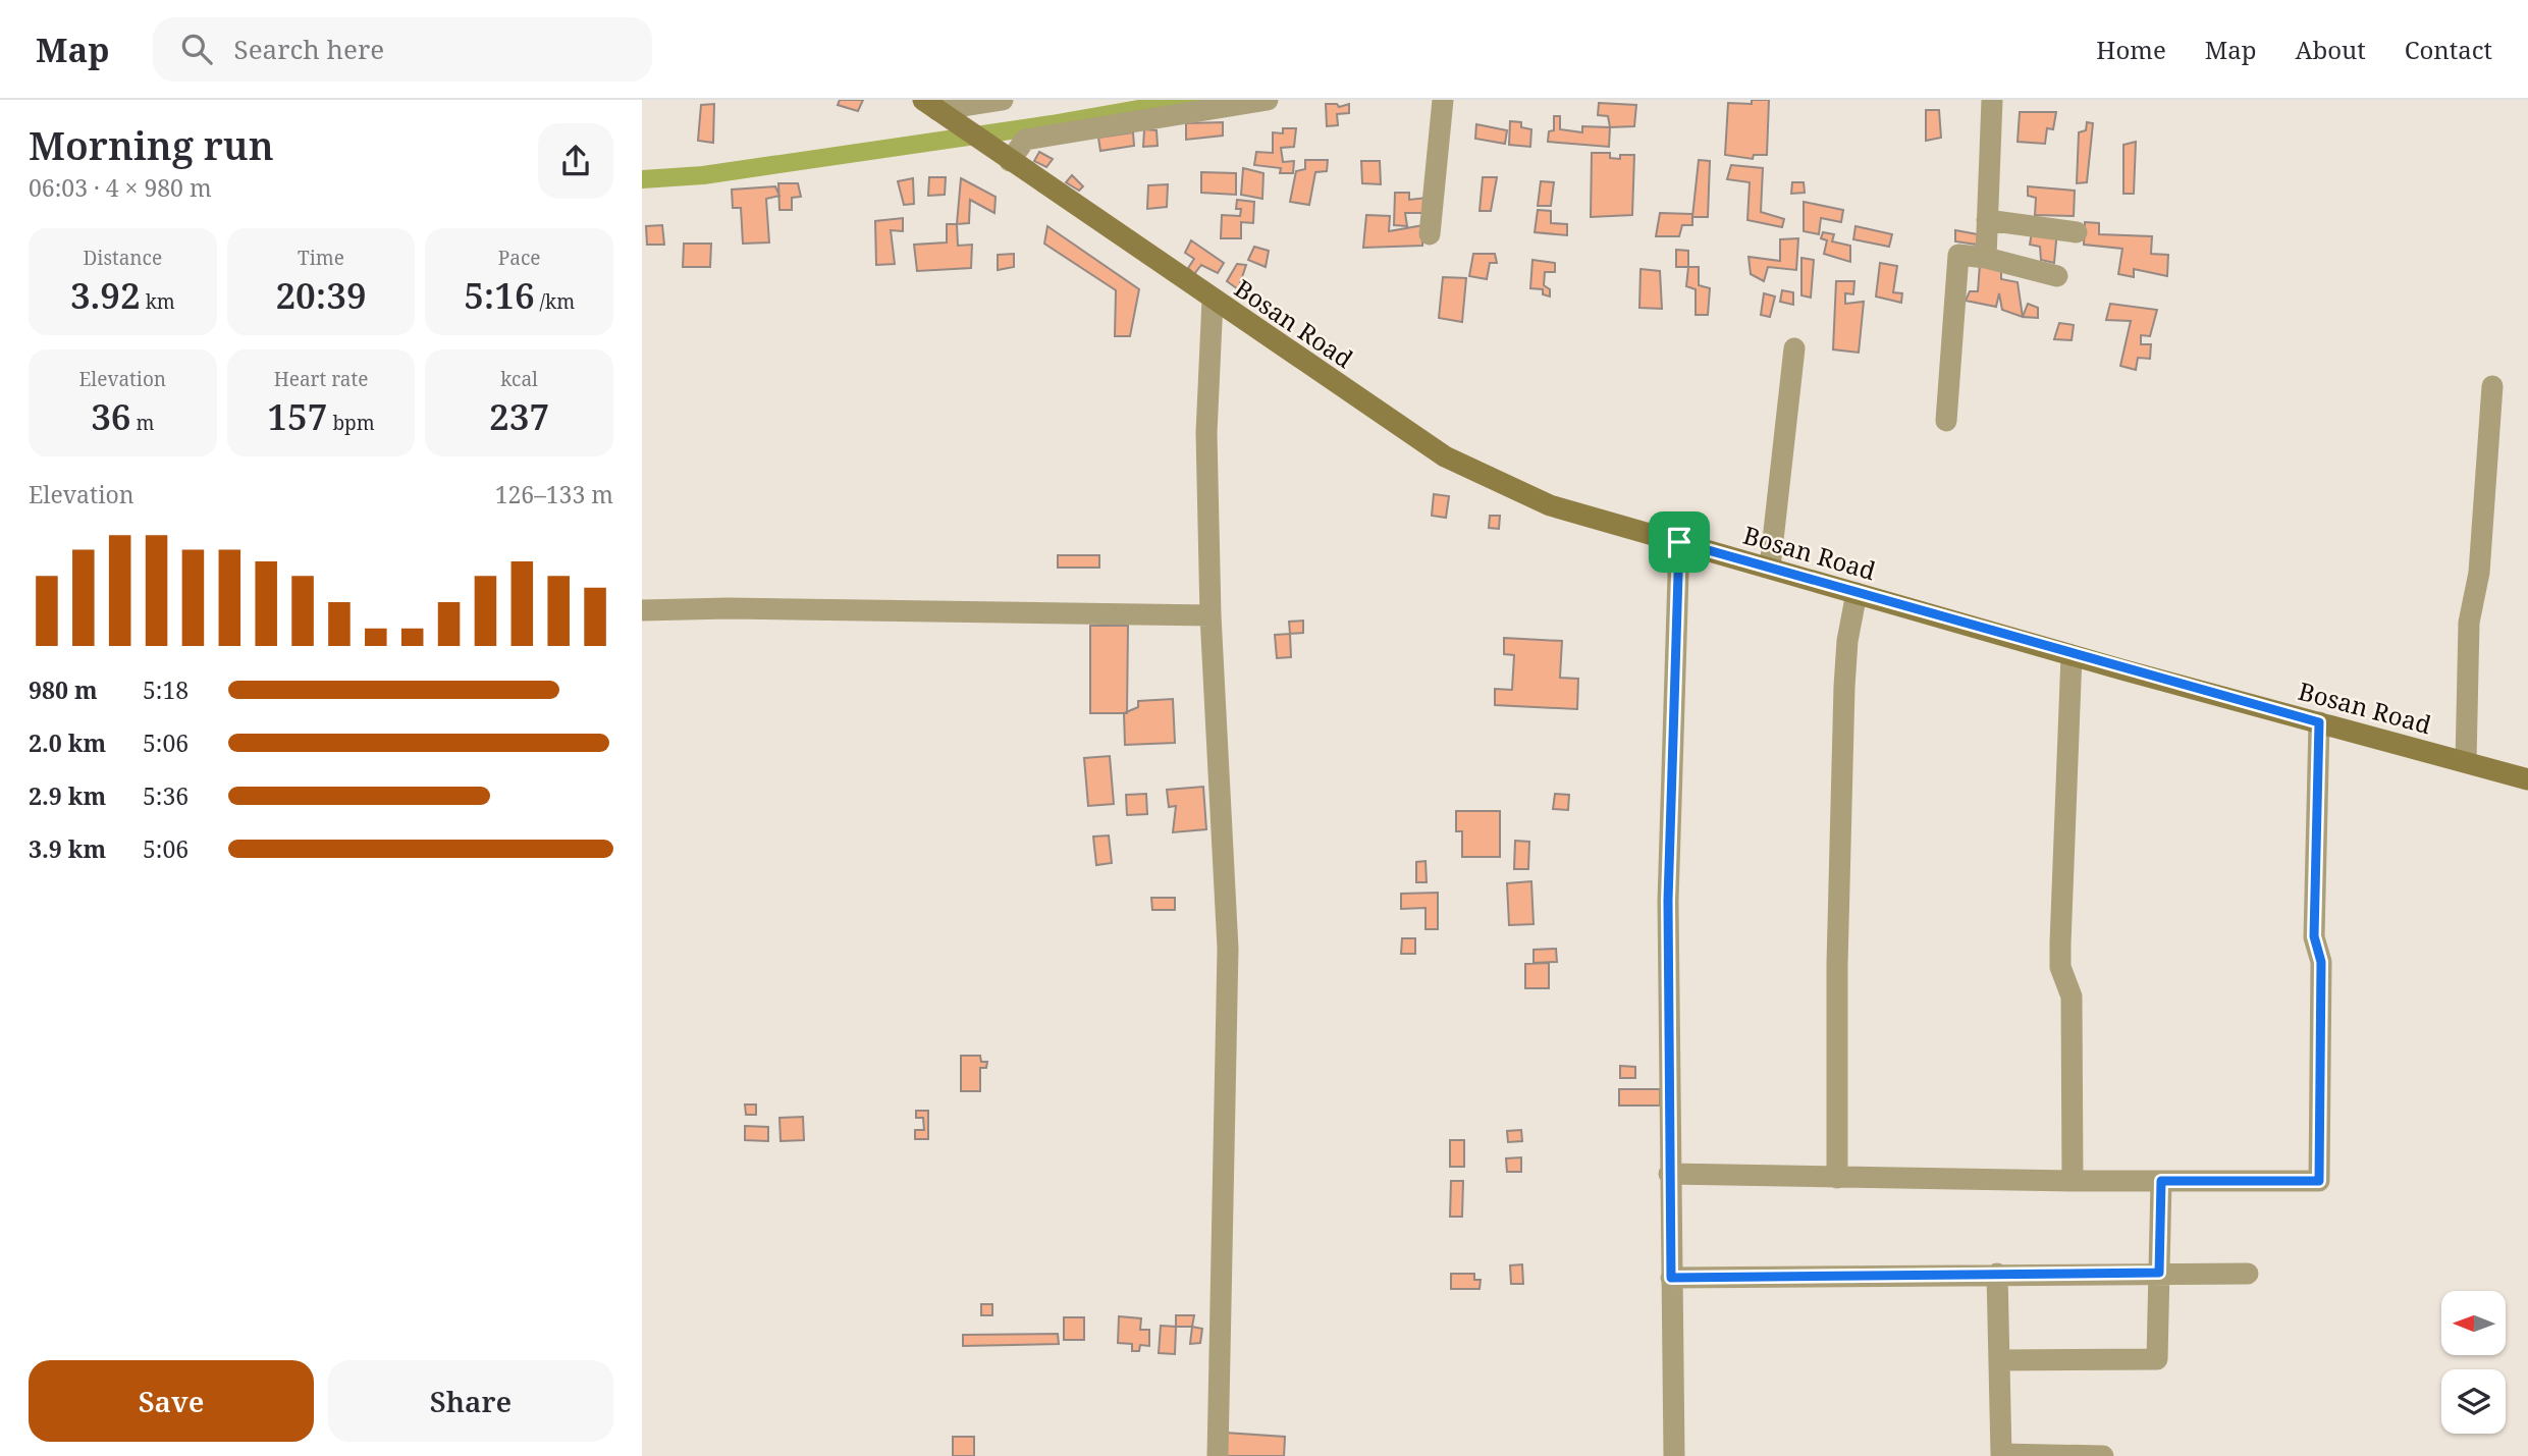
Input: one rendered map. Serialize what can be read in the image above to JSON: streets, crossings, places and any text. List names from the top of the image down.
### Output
{
  "streets": {
    "main road": ["Bosan Road"]
  },
  "north": "left",
  "page": {
    "header": "Map",
    "search": "Search here",
    "nav": [
      "Home",
      "Map",
      "About",
      "Contact"
    ],
    "heading": ["Morning run", "06:03 · 4 × 980 m"],
    "stats": [
      ["Distance", "3.92 km"],
      ["Time", "20:39"],
      ["Pace", "5:16 /km"],
      ["Elevation", "36 m"],
      ["Heart rate", "157 bpm"],
      ["kcal", "237"]
    ],
    "chart": ["Elevation", "126–133 m"],
    "list": [
      {
        "name": "980 m",
        "note": "5:18"
      },
      {
        "name": "2.0 km",
        "note": "5:06"
      },
      {
        "name": "2.9 km",
        "note": "5:36"
      },
      {
        "name": "3.9 km",
        "note": "5:06"
      }
    ],
    "buttons": ["Save", "Share"]
  }
}
